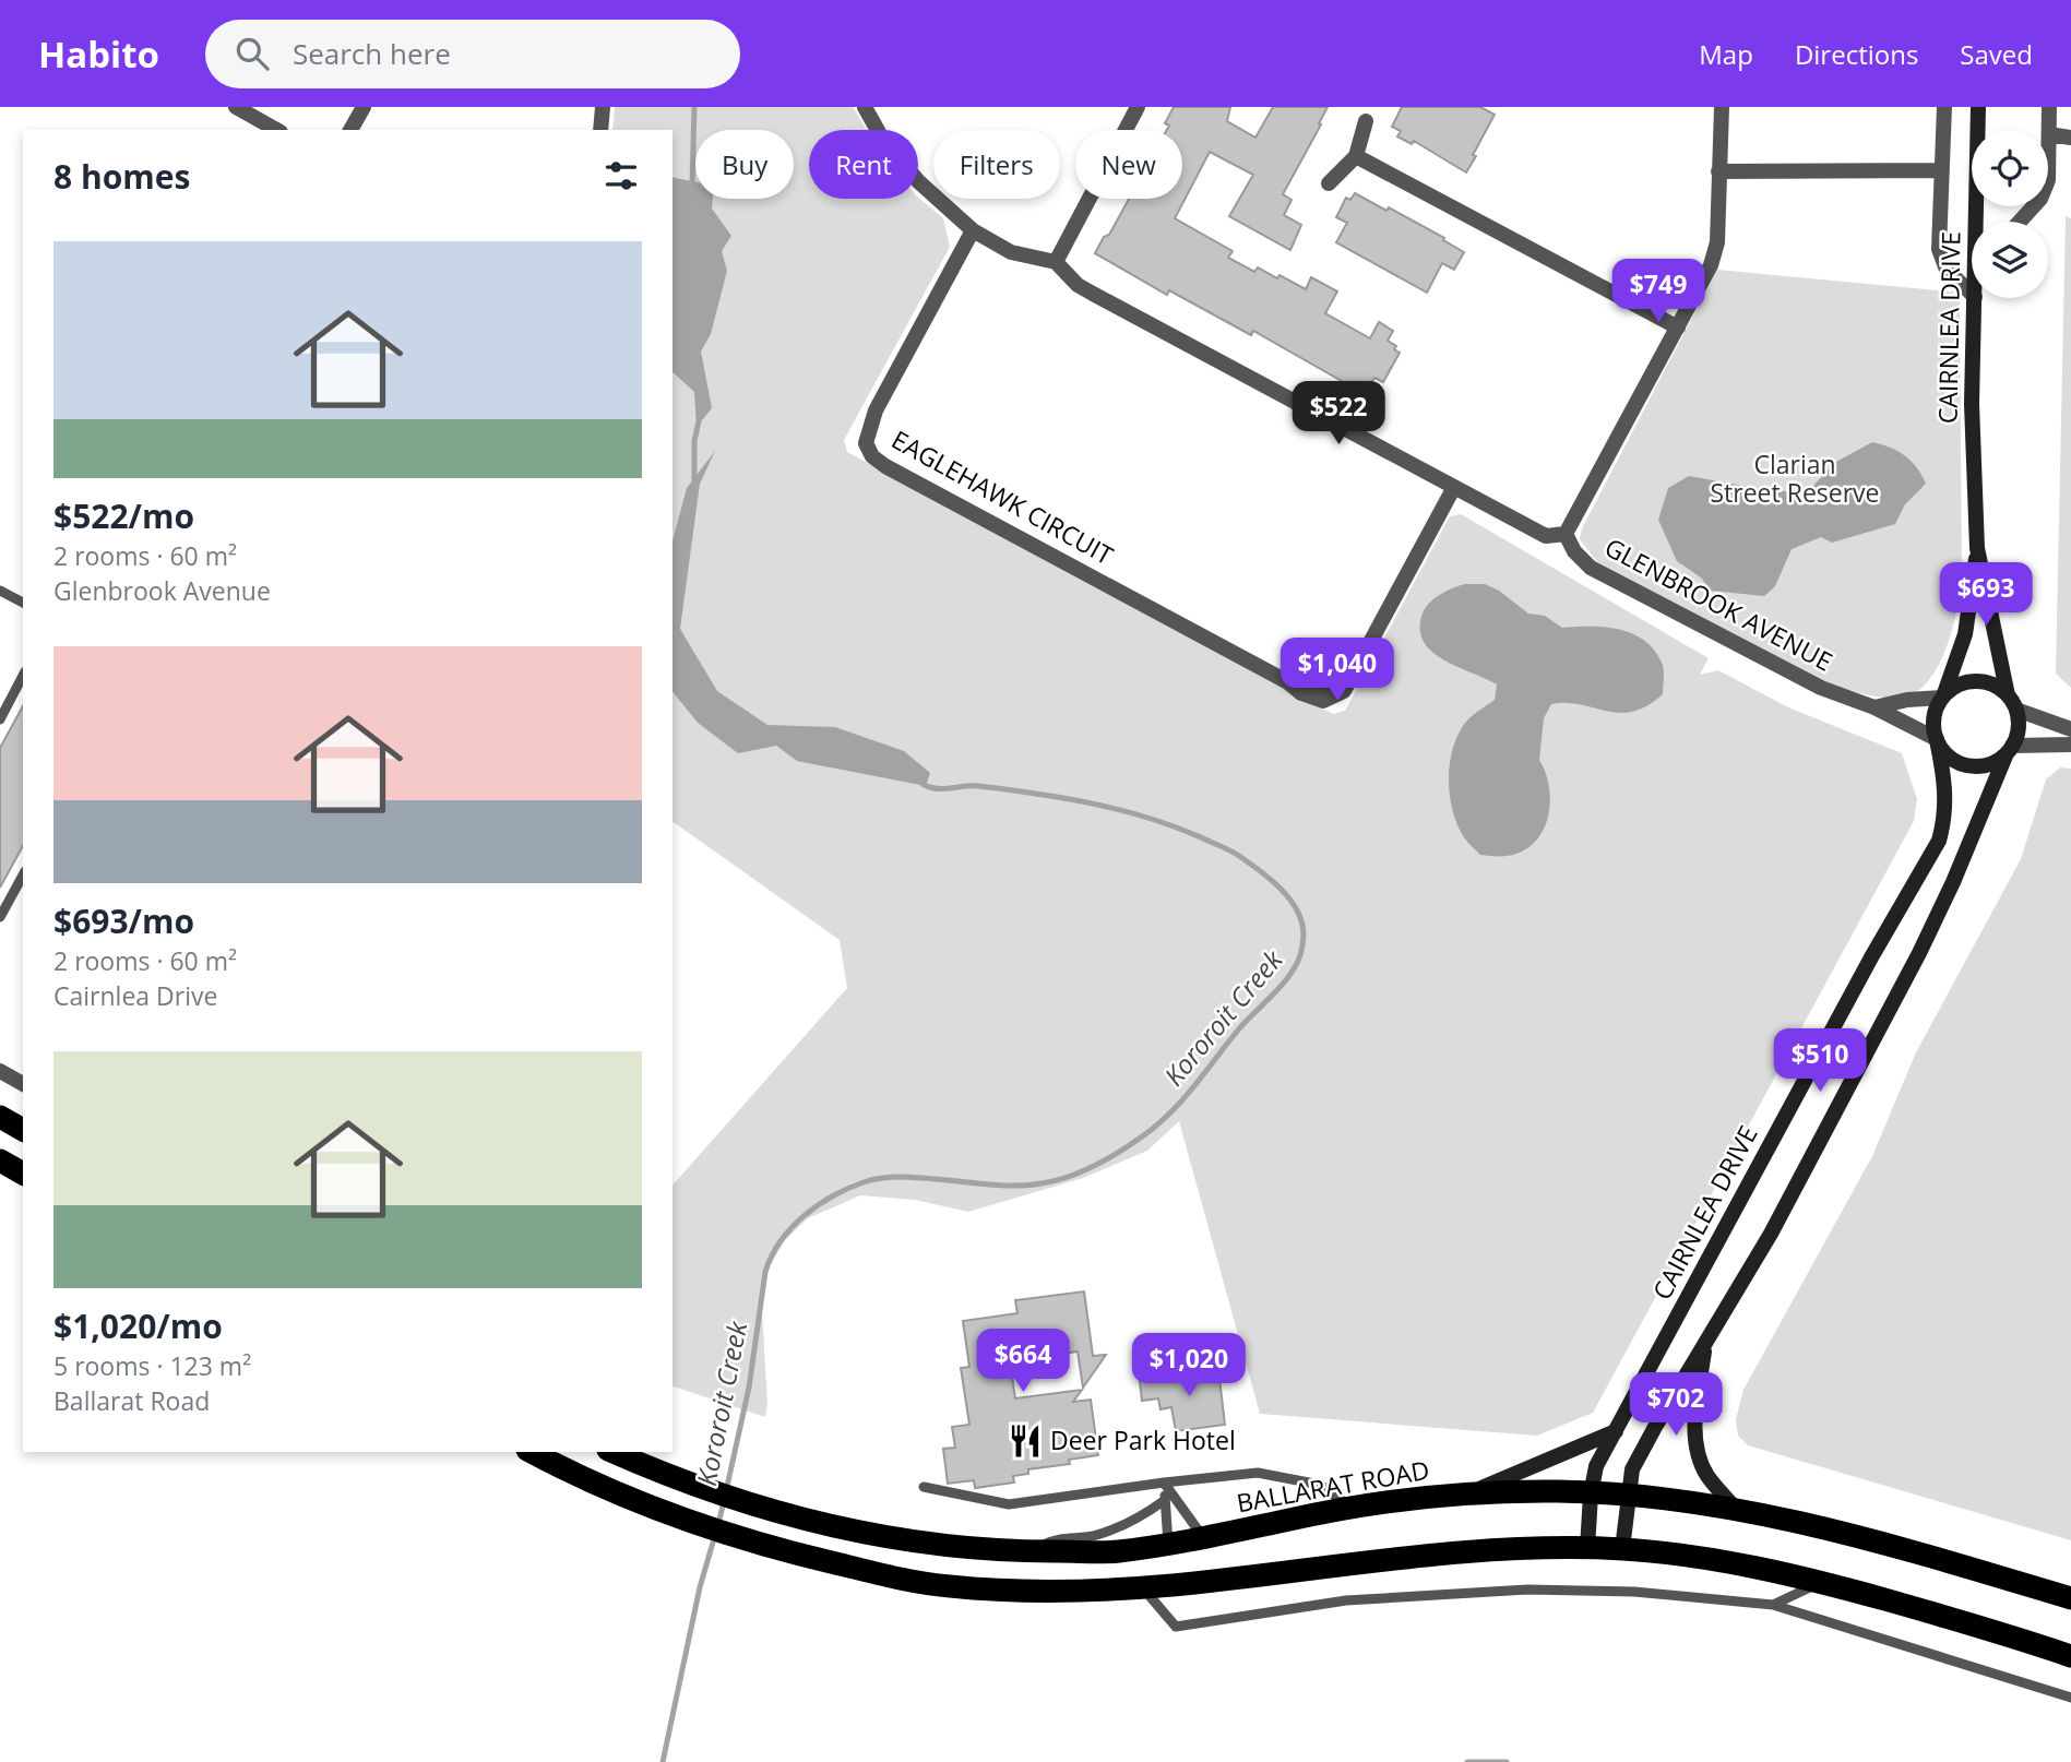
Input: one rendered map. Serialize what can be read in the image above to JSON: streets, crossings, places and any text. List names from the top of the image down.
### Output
{
  "streets": {
    "highway": ["BALLARAT ROAD"],
    "street": ["CAIRNLEA DRIVE", "EAGLEHAWK CIRCUIT", "GLENBROOK AVENUE"]
  },
  "crossings": [
    ["CAIRNLEA DRIVE", "GLENBROOK AVENUE"],
    ["CAIRNLEA DRIVE", "BALLARAT ROAD"]
  ],
  "water": ["Kororoit Creek"],
  "parks": ["Clarian Street Reserve"],
  "places": {
    "restaurant": ["Deer Park Hotel"]
  },
  "page": {
    "header": "Habito",
    "search": "Search here",
    "nav": ["Map", "Directions", "Saved"],
    "chip": [
      "Buy",
      "Rent",
      "Filters",
      "New"
    ],
    "heading": "8 homes",
    "list": [
      {
        "name": "$522/mo",
        "note": "2 rooms · 60 m² · Glenbrook Avenue"
      },
      {
        "name": "$693/mo",
        "note": "2 rooms · 60 m² · Cairnlea Drive"
      },
      {
        "name": "$1,020/mo",
        "note": "5 rooms · 123 m² · Ballarat Road"
      }
    ],
    "price": [
      "$749",
      "$522",
      "$693",
      "$1,040",
      "$510",
      "$664",
      "$1,020",
      "$702"
    ]
  }
}
